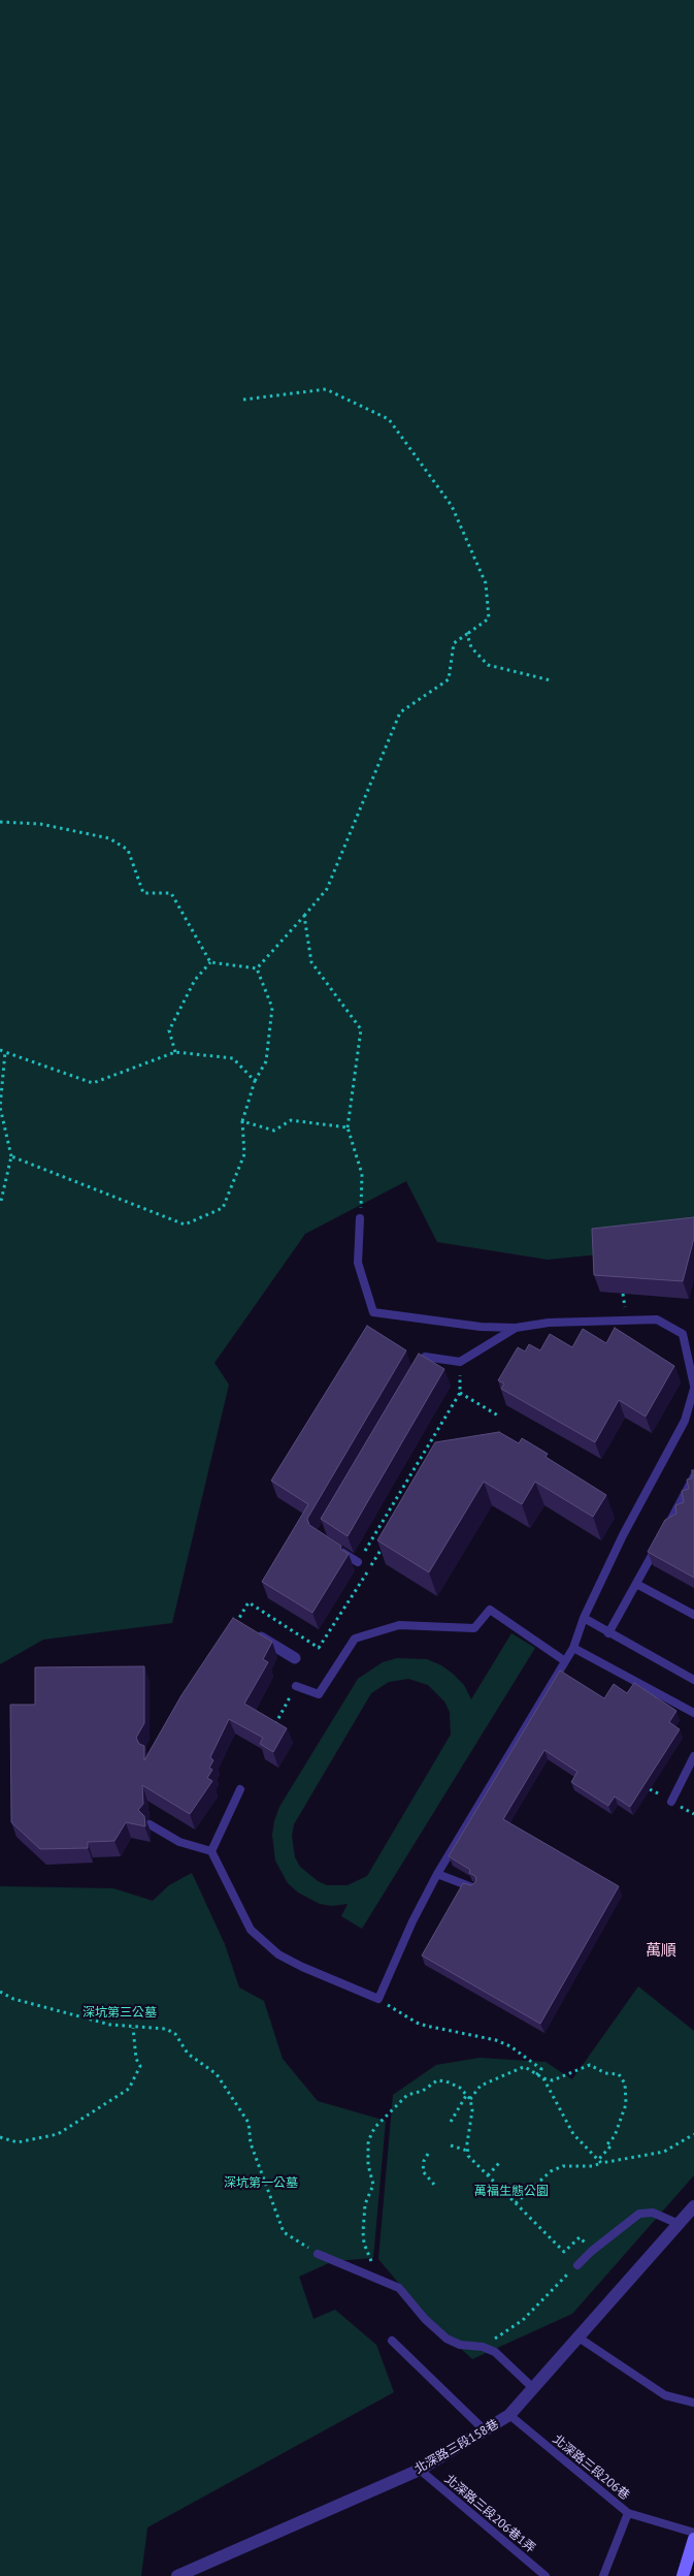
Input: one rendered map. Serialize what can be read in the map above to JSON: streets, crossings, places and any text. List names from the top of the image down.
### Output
{
  "streets": {
    "street": ["北深路三段158巷"],
    "lane": ["北深路三段206巷", "北深路三段206巷1弄"]
  },
  "crossings": [
    ["北深路三段158巷", "北深路三段206巷"],
    ["北深路三段158巷", "北深路三段206巷1弄"]
  ],
  "districts": ["萬順"],
  "parks": ["深坑第三公墓", "深坑第一公墓", "萬福生態公園"]
}
